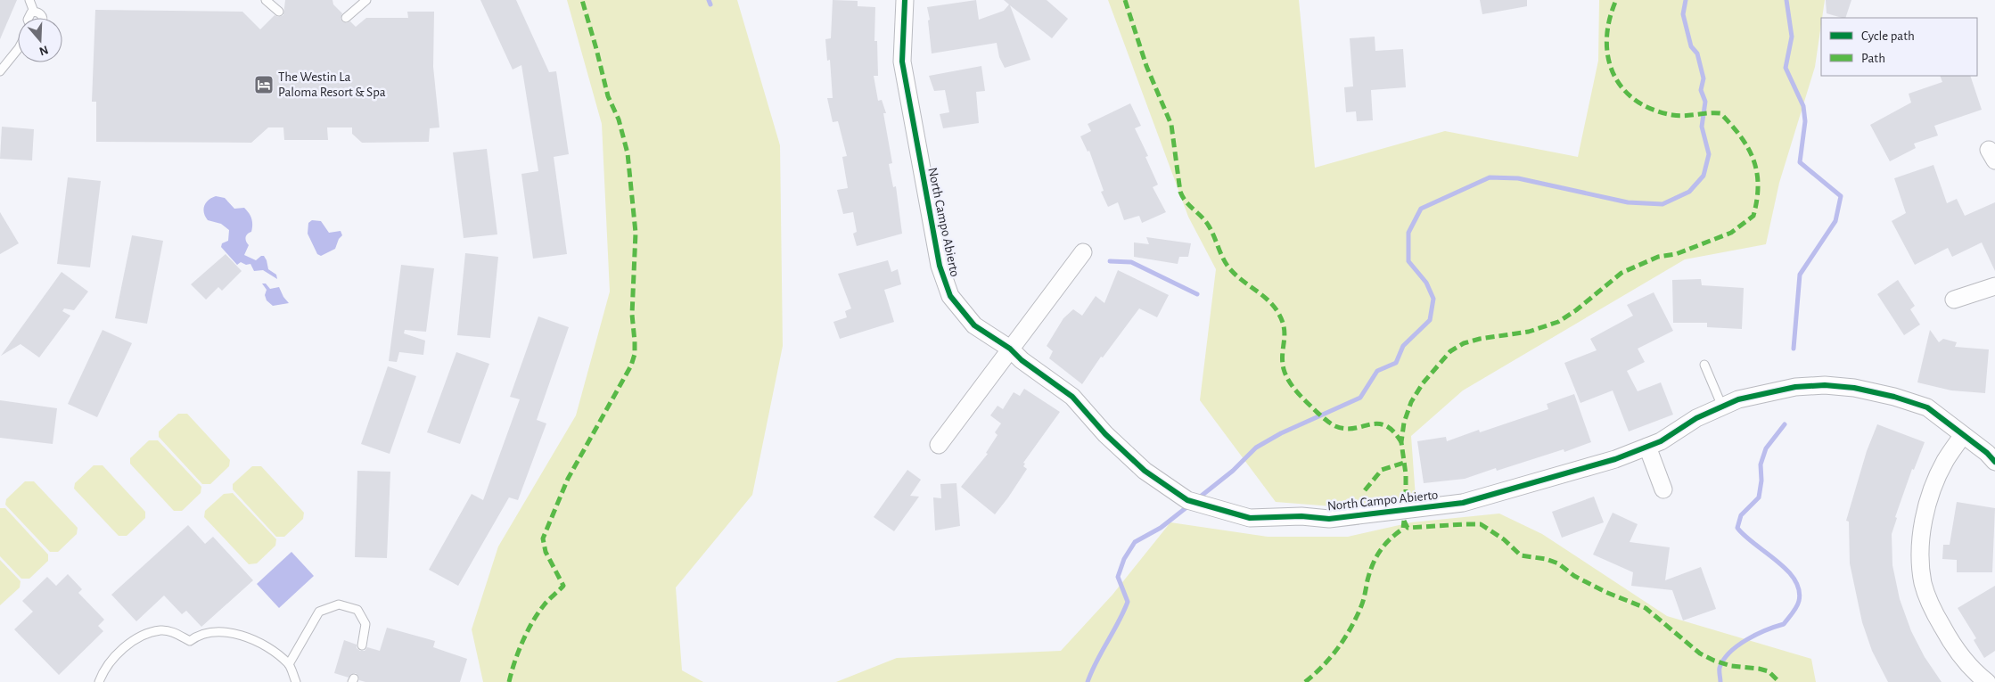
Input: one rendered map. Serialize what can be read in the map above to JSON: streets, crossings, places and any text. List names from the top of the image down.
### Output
{
  "streets": {
    "street": ["North Campo Abierto"]
  },
  "places": {
    "hotel": ["The Westin La Paloma Resort & Spa"]
  },
  "legend": ["Cycle path", "Path"],
  "north": "bottom"
}
